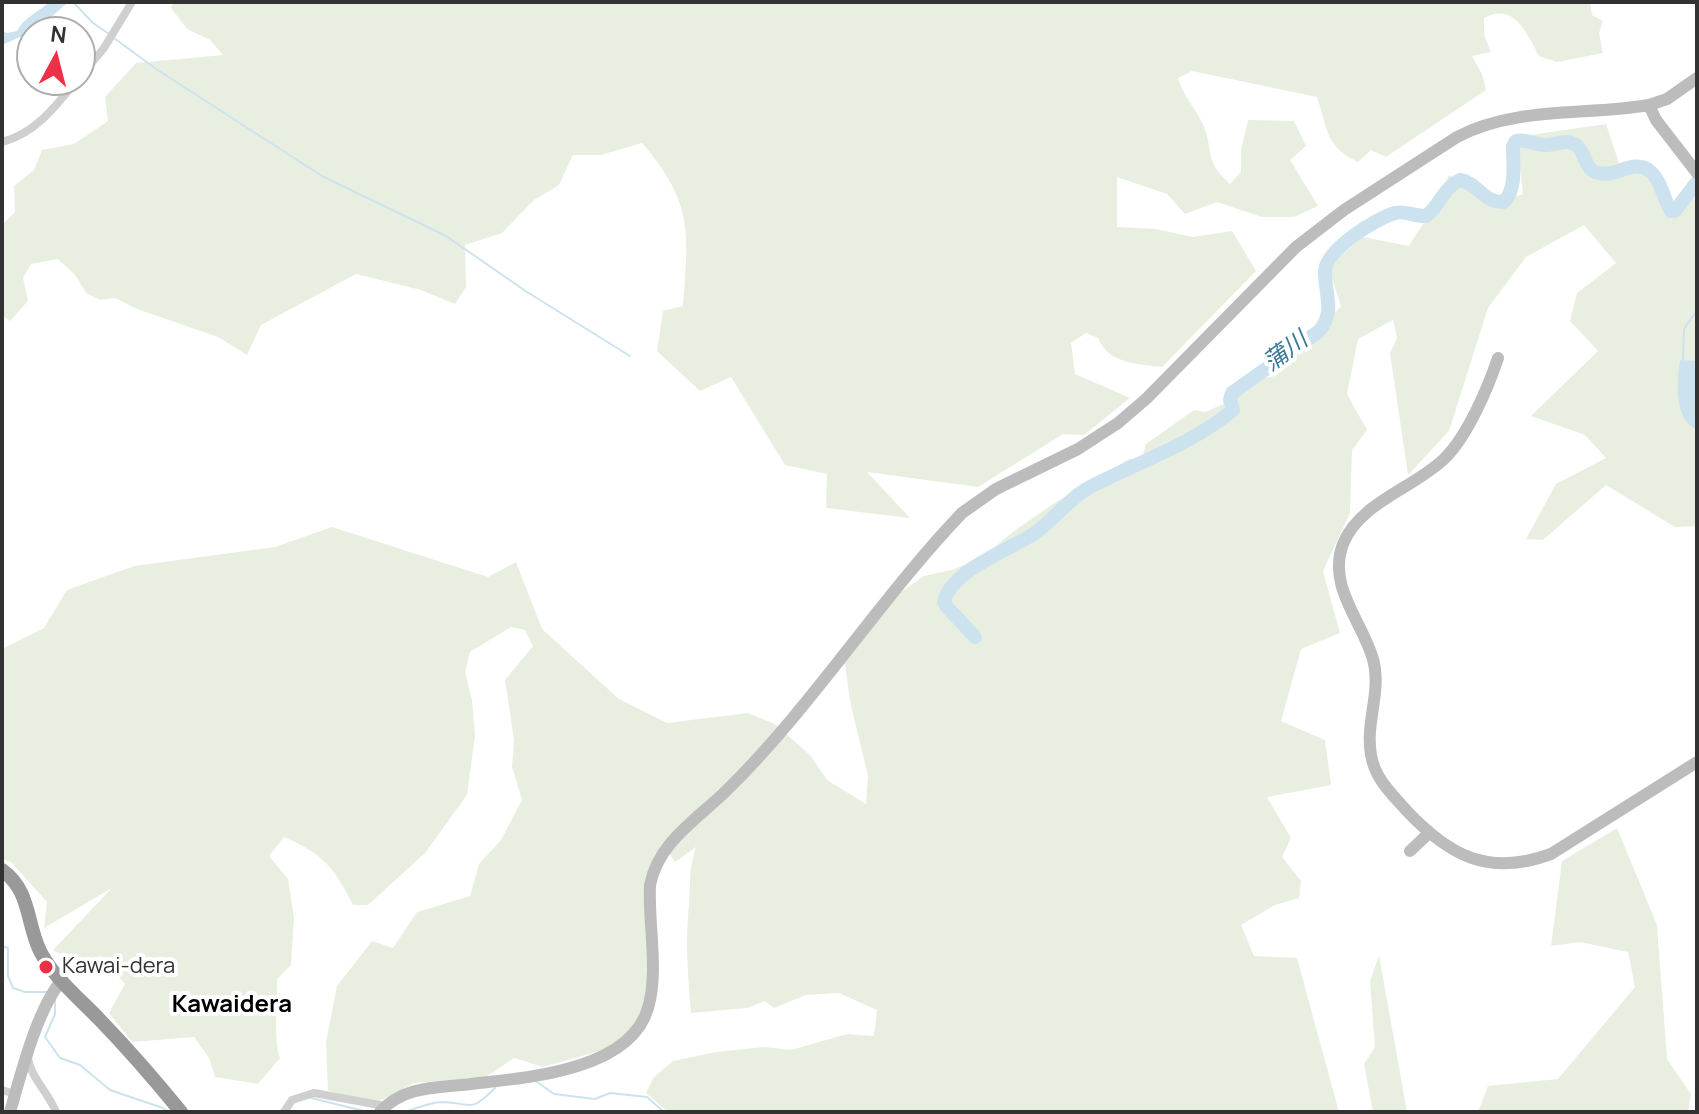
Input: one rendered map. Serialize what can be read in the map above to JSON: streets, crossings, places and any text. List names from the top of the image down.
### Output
{
  "districts": ["Kawaidera"],
  "water": ["蒲川"],
  "places": ["Kawai-dera"],
  "north": "top"
}
